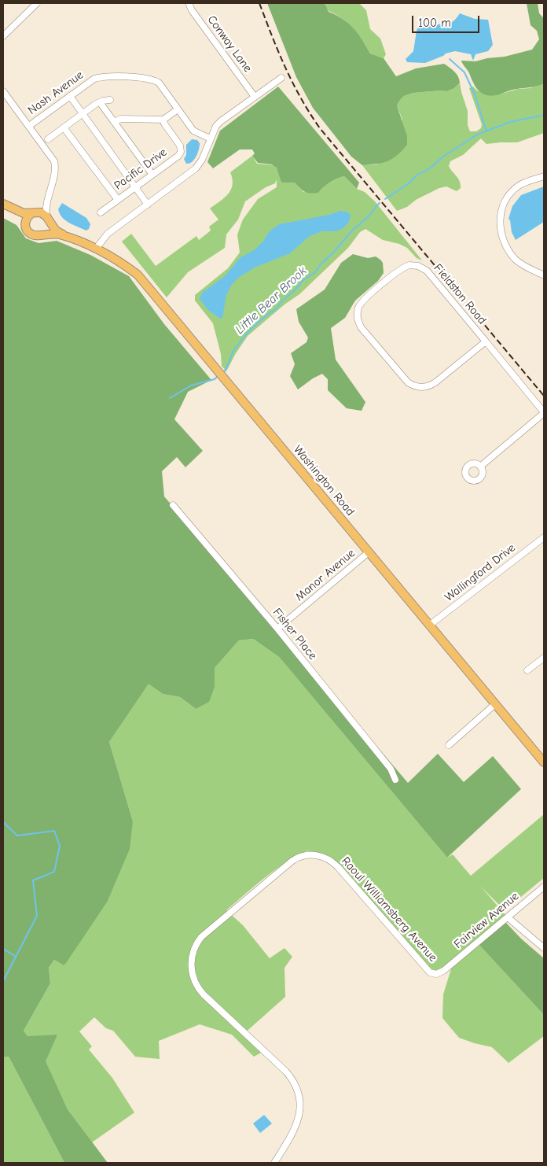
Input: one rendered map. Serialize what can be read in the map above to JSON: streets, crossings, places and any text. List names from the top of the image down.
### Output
{
  "streets": {
    "main road": ["Washington Road"],
    "street": [
      "Conway Lane",
      "Nash Avenue",
      "Pacific Drive",
      "Fieldston Road",
      "Wallingford Drive",
      "Manor Avenue",
      "Fisher Place",
      "Raoul Williamsberg Avenue",
      "Fairview Avenue"
    ]
  },
  "crossings": [
    ["Washington Road", "Wallingford Drive"],
    ["Washington Road", "Manor Avenue"],
    ["Manor Avenue", "Fisher Place"],
    ["Raoul Williamsberg Avenue", "Fairview Avenue"]
  ],
  "water": ["Little Bear Brook"],
  "scale_bar": "100 m"
}
